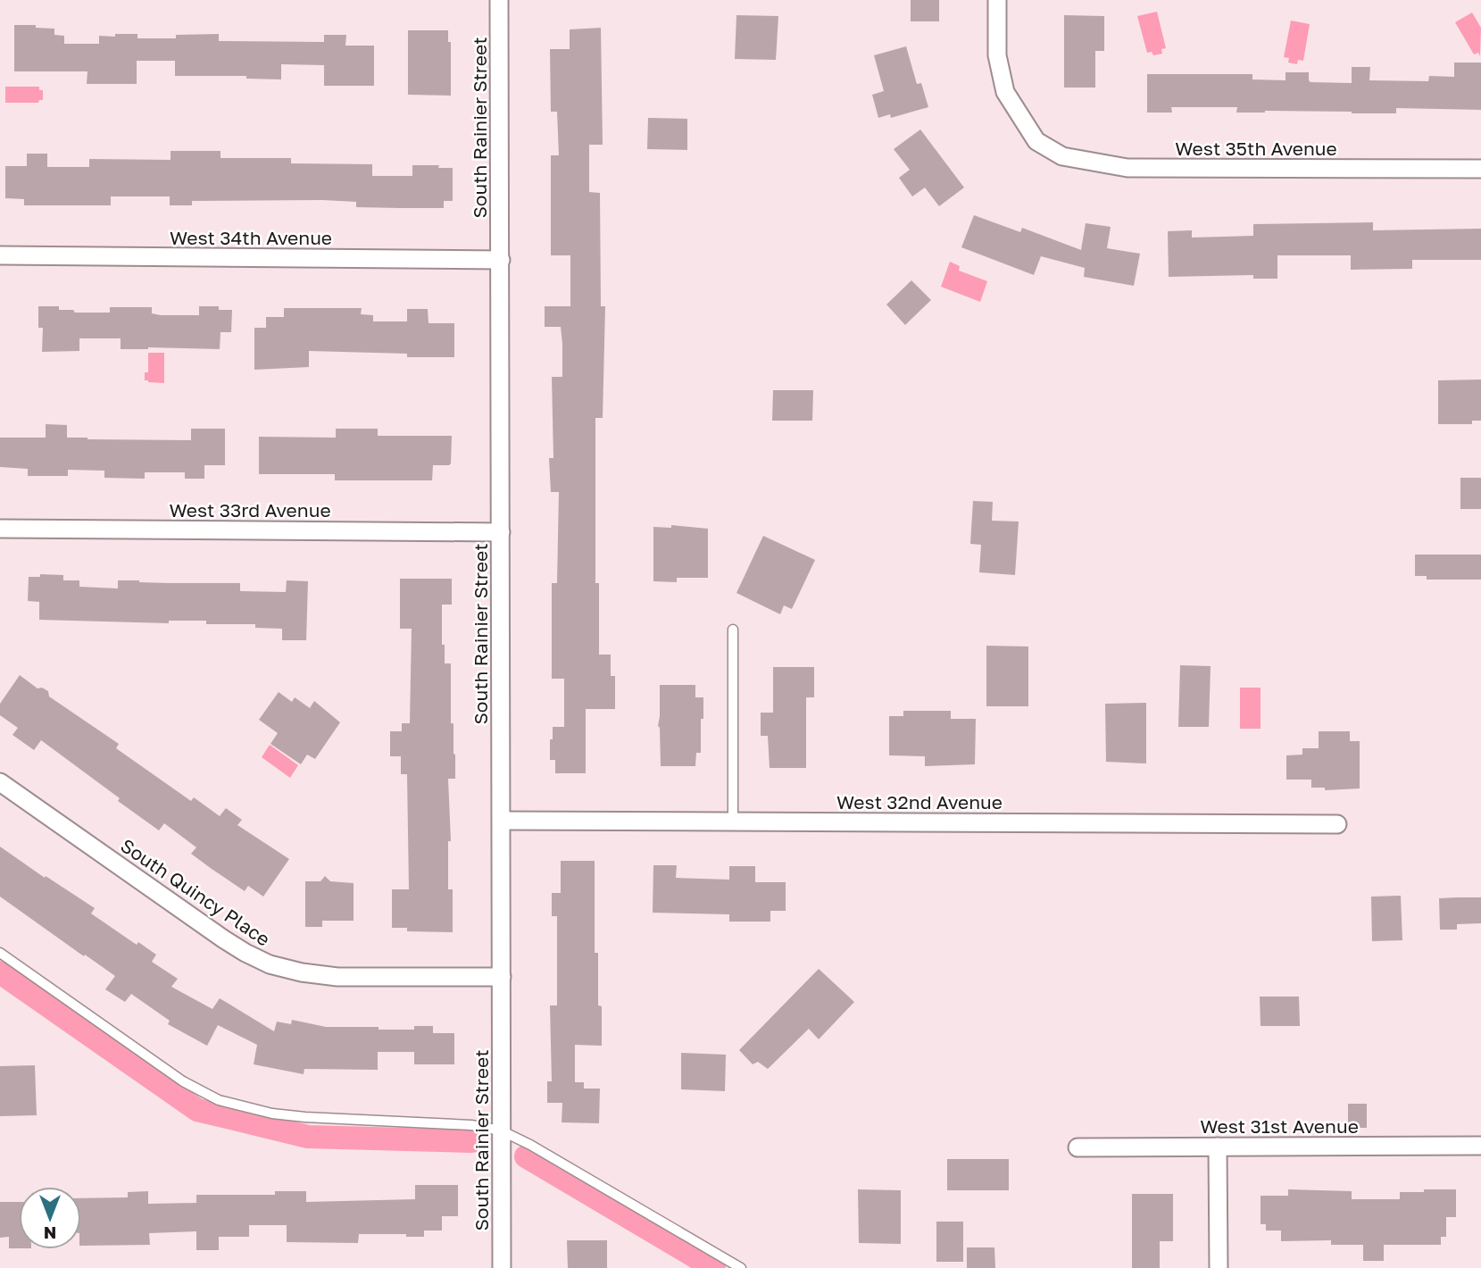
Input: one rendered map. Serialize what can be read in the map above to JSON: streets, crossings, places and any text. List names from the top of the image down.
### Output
{
  "streets": {
    "street": [
      "South Rainier Street",
      "West 35th Avenue",
      "West 34th Avenue",
      "West 33rd Avenue",
      "West 32nd Avenue",
      "South Quincy Place",
      "West 31st Avenue"
    ]
  },
  "crossings": [
    ["South Rainier Street", "West 34th Avenue"],
    ["South Rainier Street", "West 33rd Avenue"],
    ["South Rainier Street", "West 32nd Avenue"],
    ["South Rainier Street", "South Quincy Place"]
  ],
  "north": "bottom"
}
